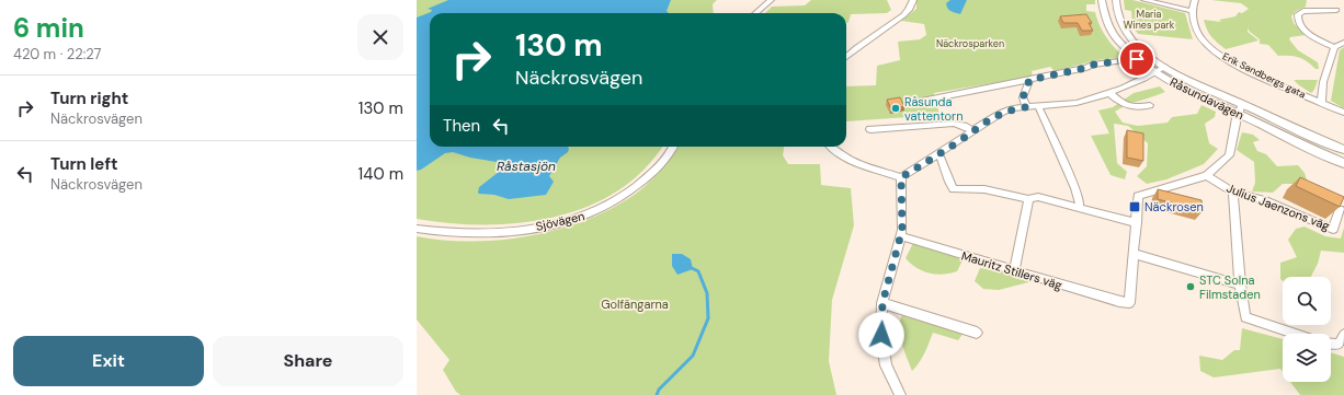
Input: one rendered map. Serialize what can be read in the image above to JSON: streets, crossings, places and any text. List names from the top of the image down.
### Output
{
  "streets": {
    "street": [
      "Erik Sandbergs gata",
      "Råsundavägen",
      "Julius Jaenzons väg",
      "Sjövägen",
      "Mauritz Stillers väg"
    ]
  },
  "water": ["Råstasjön"],
  "parks": ["Maria Wines park", "Näckrosparken", "Golfängarna"],
  "places": {
    "other": ["Råsunda vattentorn", "STC Solna Filmstaden"],
    "transit": ["Näckrosen"]
  },
  "page": {
    "heading": ["6 min", "420 m · 22:27"],
    "turn": ["130 m", "Näckrosvägen"],
    "list": [
      {
        "name": "Turn right",
        "note": "Näckrosvägen",
        "value": "130 m"
      },
      {
        "name": "Turn left",
        "note": "Näckrosvägen",
        "value": "140 m"
      }
    ],
    "then": "Then",
    "buttons": ["Exit", "Share"]
  }
}
